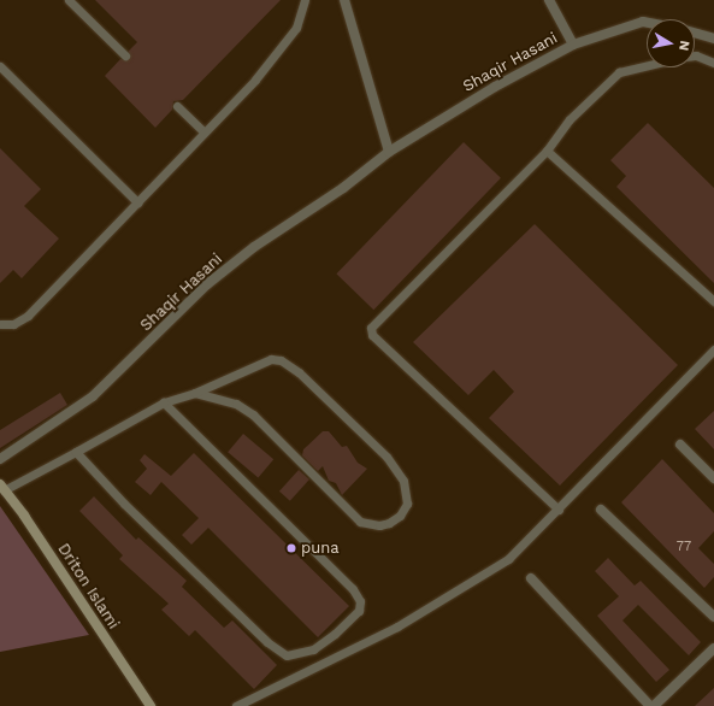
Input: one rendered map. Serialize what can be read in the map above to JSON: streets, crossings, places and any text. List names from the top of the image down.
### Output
{
  "streets": {
    "street": ["Shaqir Hasani", "Driton Islami"]
  },
  "places": ["puna"],
  "house_numbers": ["77"],
  "north": "right"
}
